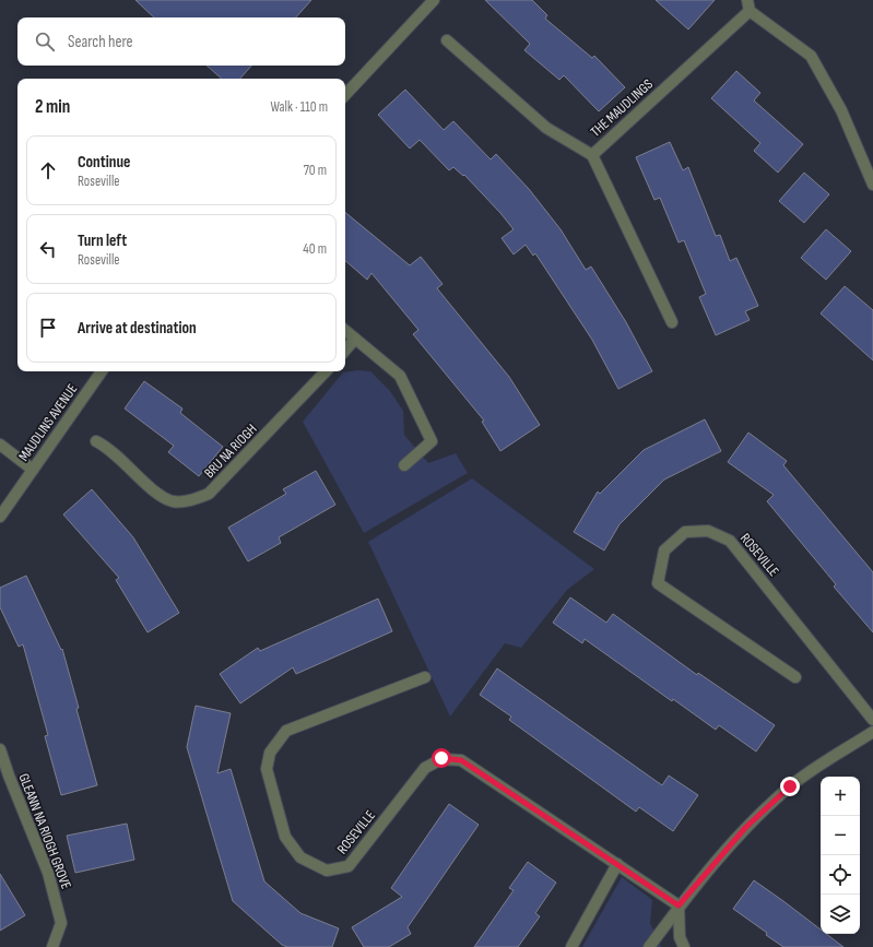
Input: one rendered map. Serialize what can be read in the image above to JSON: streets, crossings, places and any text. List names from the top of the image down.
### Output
{
  "streets": {
    "street": [
      "THE MAUDLINGS",
      "MAUDLINS AVENUE",
      "BRU NA RIOGH",
      "ROSEVILLE",
      "GLEANN NA RIOGH GROVE"
    ]
  },
  "page": {
    "search": "Search here",
    "heading": ["2 min", "Walk · 110 m"],
    "list": [
      ["Continue", "Roseville", "70 m"],
      ["Turn left", "Roseville", "40 m"],
      "Arrive at destination"
    ],
    "map_buttons": ["+", "−"]
  }
}
